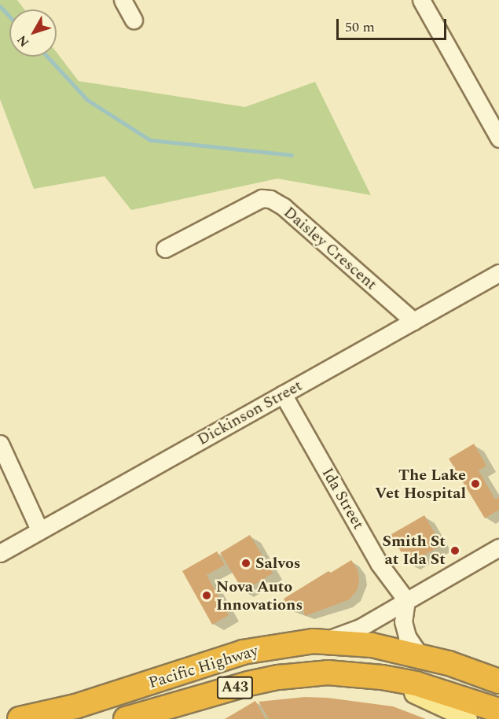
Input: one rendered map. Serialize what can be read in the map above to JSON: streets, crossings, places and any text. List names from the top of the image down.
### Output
{
  "streets": {
    "highway": ["Pacific Highway", "A43"],
    "street": ["Daisley Crescent", "Dickinson Street", "Ida Street"]
  },
  "crossings": [
    ["Daisley Crescent", "Dickinson Street"],
    ["Dickinson Street", "Ida Street"]
  ],
  "places": [
    "The Lake Vet Hospital",
    "Smith St at Ida St",
    "Salvos",
    "Nova Auto Innovations"
  ],
  "scale_bar": "50 m",
  "north": "bottom left"
}
